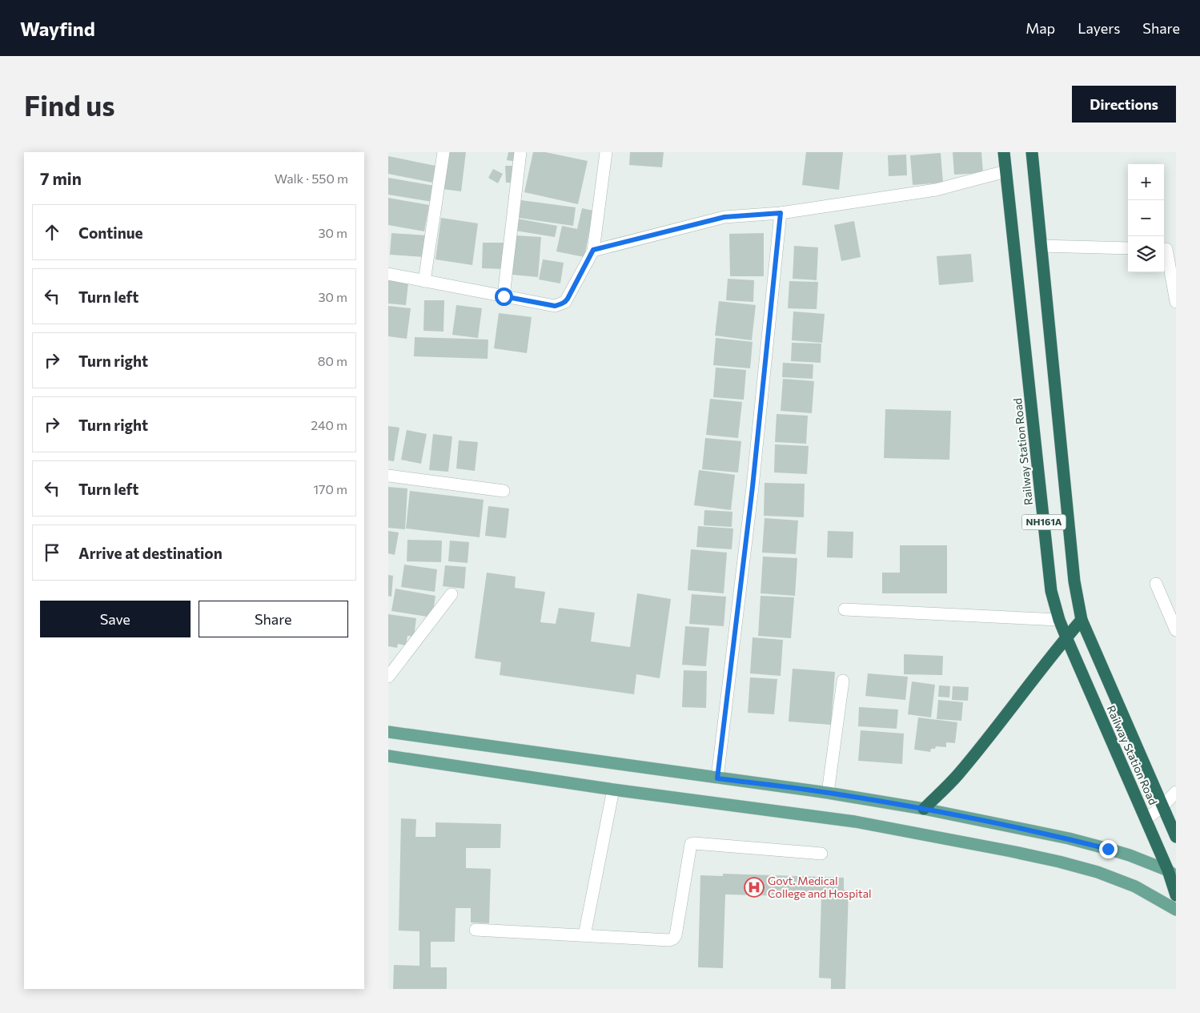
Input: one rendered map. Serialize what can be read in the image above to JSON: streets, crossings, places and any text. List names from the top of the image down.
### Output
{
  "streets": {
    "highway": ["Railway Station Road", "NH161A"]
  },
  "crossings": [
    ["Railway Station Road", "NH161A"]
  ],
  "places": {
    "hospital": ["Govt. Medical College and Hospital"]
  },
  "page": {
    "header": "Wayfind",
    "nav": ["Map", "Layers", "Share"],
    "buttons": [
      "Directions",
      ["Save", "Share"]
    ],
    "title": "Find us",
    "heading": ["7 min", "Walk · 550 m"],
    "map_buttons": ["+", "−"],
    "list": [
      ["Continue", "30 m"],
      ["Turn left", "30 m"],
      ["Turn right", "80 m"],
      ["Turn right", "240 m"],
      ["Turn left", "170 m"],
      "Arrive at destination"
    ]
  }
}
